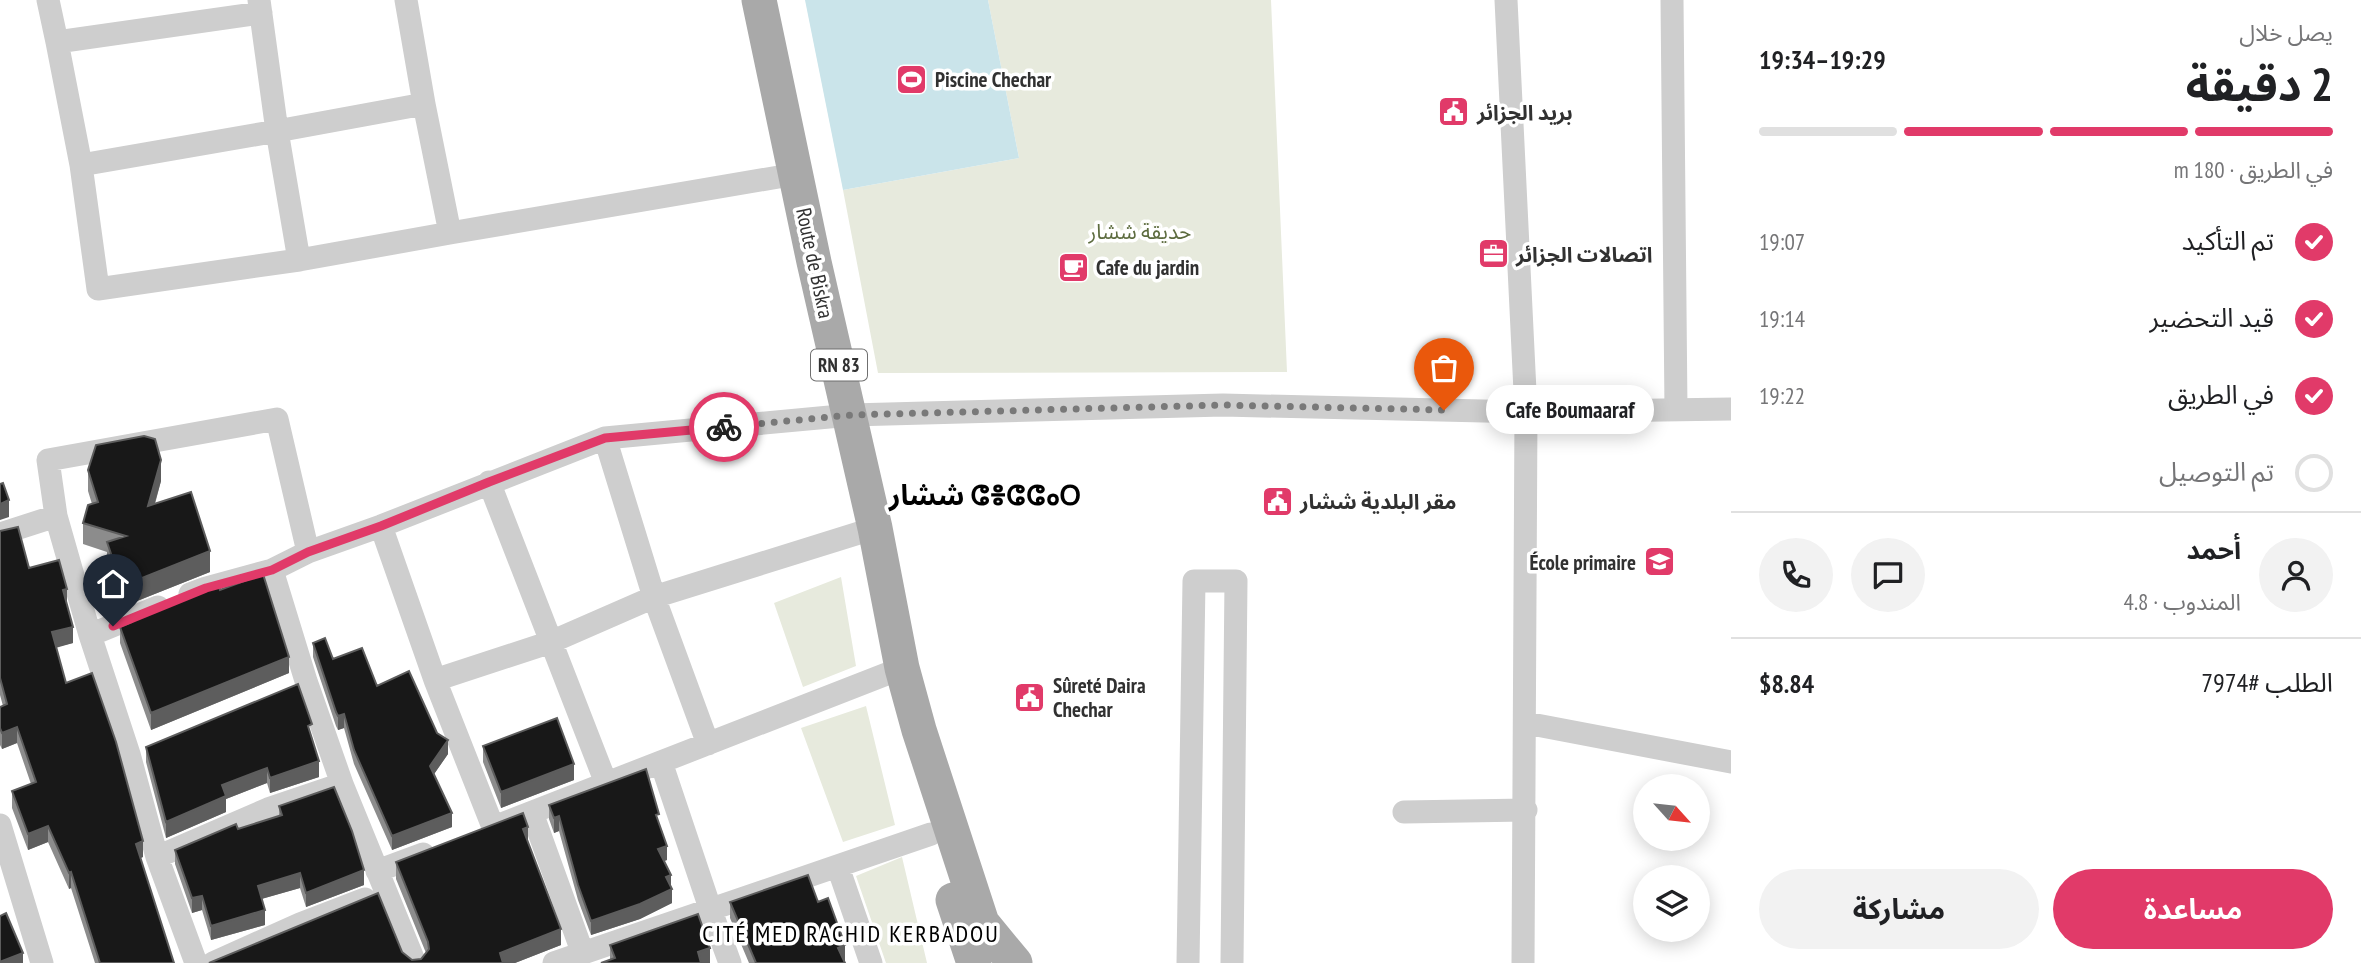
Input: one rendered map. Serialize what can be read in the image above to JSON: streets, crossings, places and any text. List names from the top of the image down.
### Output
{
  "streets": {
    "main road": ["Route de Biskra", "RN 83"]
  },
  "crossings": [
    ["Route de Biskra", "RN 83"]
  ],
  "districts": ["ششار ⵛⴻⵛⵛⴰⵔ", "CITÉ MED RACHID KERBADOU"],
  "parks": ["حديقة ششار"],
  "places": {
    "sports": ["Piscine Chechar"],
    "public building": ["بريد الجزائر", "مقر البلدية ششار", "Sûreté Daira Chechar"],
    "office": ["اتصالات الجزائر"],
    "cafe": ["Cafe du jardin"],
    "other": ["Cafe Boumaaraf"],
    "school or university": ["École primaire"]
  },
  "north": "bottom right",
  "page": {
    "heading": ["2 دقيقة", "يصل خلال", "19:29–19:34"],
    "panel": [
      "أحمد",
      "المندوب · 4.8",
      "الطلب #7974",
      "$8.84"
    ],
    "bar": "في الطريق · 180 m",
    "list": [
      ["تم التأكيد", "19:07"],
      ["قيد التحضير", "19:14"],
      ["في الطريق", "19:22"],
      "تم التوصيل"
    ],
    "bubble": "Cafe Boumaaraf",
    "buttons": ["مساعدة", "مشاركة"]
  }
}
